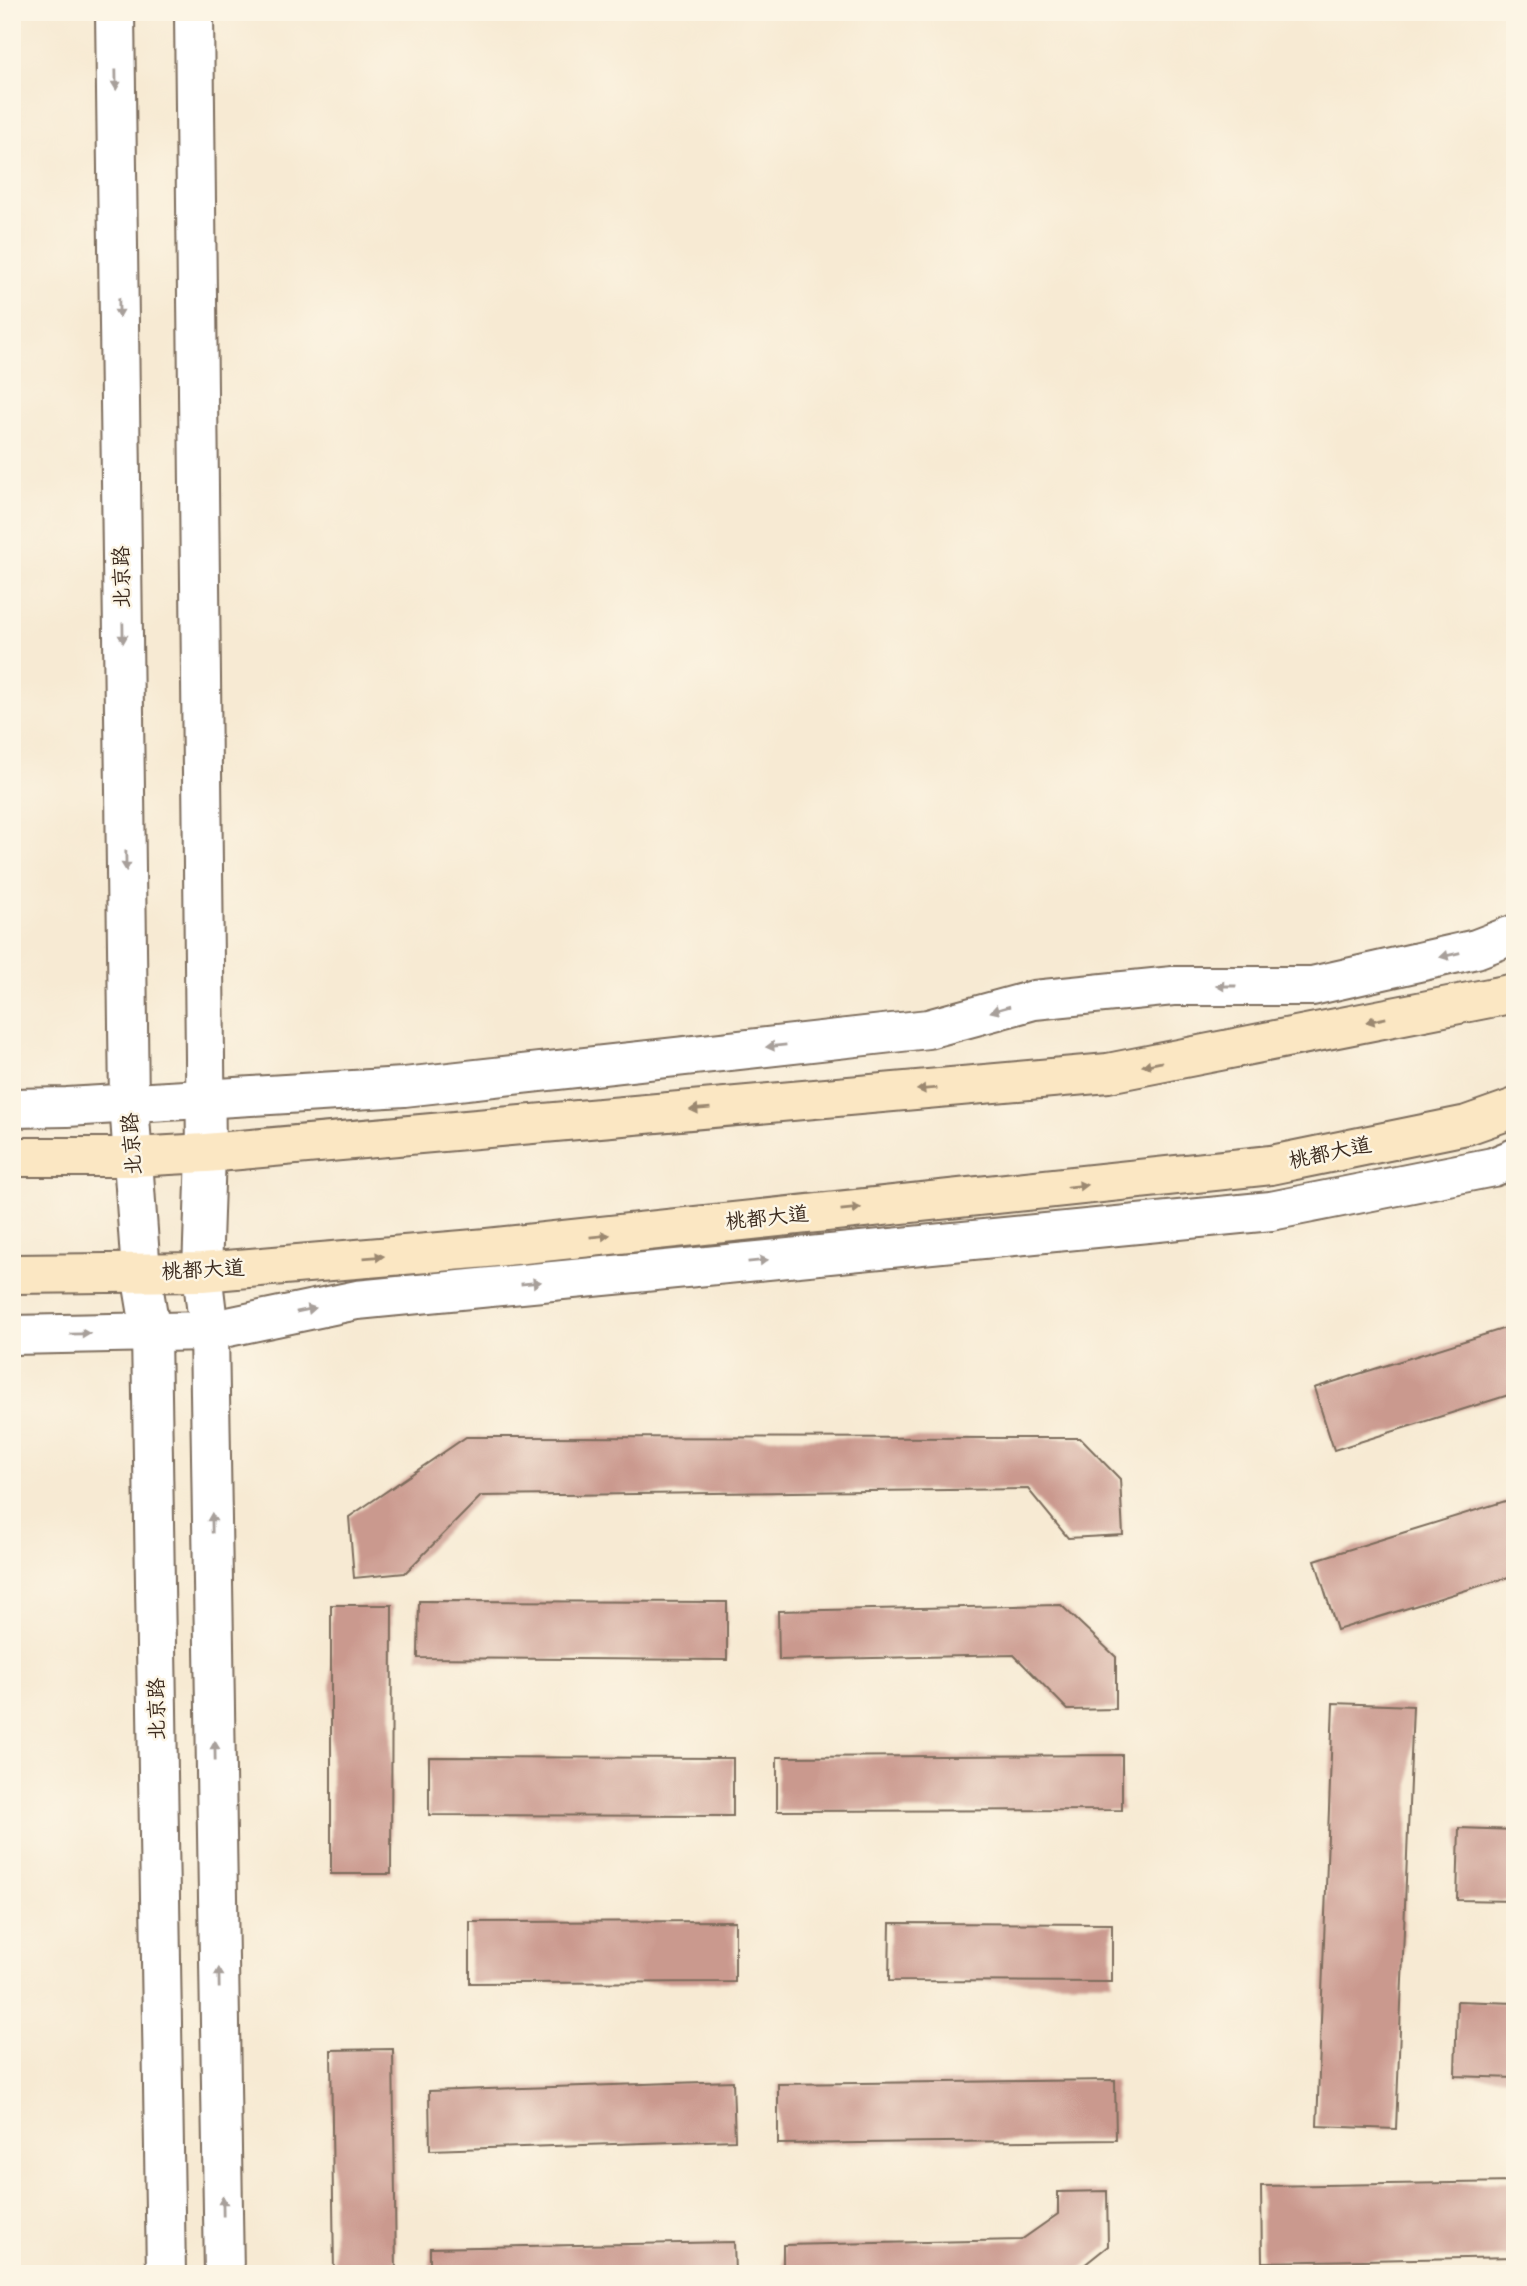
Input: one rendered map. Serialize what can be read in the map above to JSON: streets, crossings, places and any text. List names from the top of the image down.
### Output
{
  "streets": {
    "main road": ["桃都大道"],
    "street": ["北京路"]
  },
  "crossings": [
    ["北京路", "桃都大道"]
  ]
}
